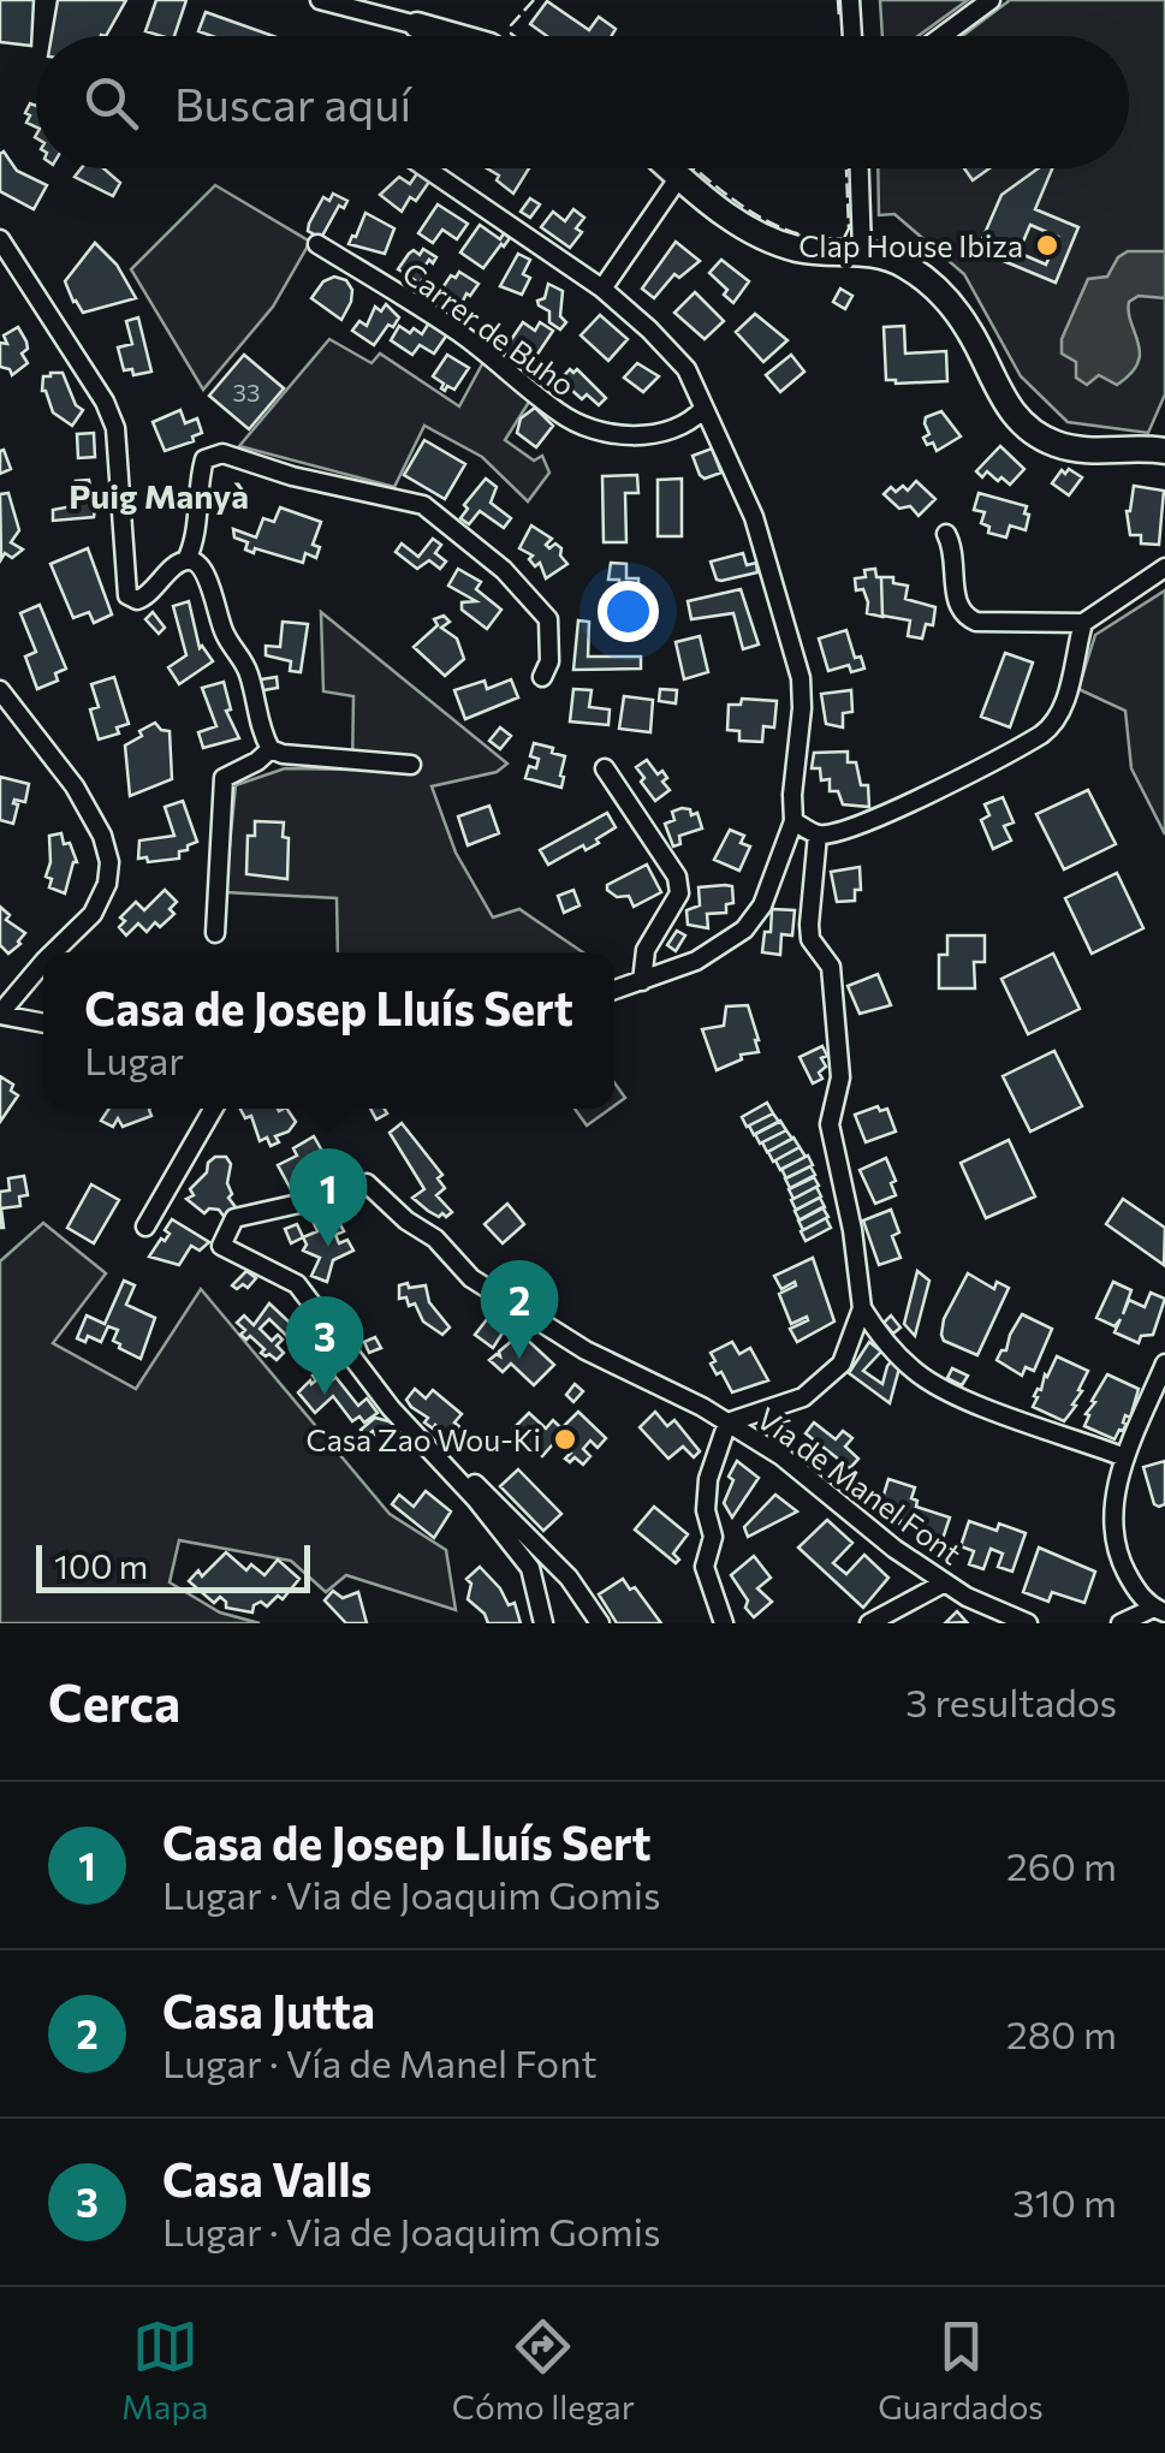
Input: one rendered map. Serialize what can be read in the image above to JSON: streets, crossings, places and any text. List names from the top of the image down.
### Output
{
  "streets": {
    "street": ["Carrer de Buho", "Vía de Manel Font"]
  },
  "districts": ["Puig Manyà"],
  "places": ["Clap House Ibiza", "Casa Zao Wou-Ki"],
  "house_numbers": ["33"],
  "scale_bar": "100 m",
  "page": {
    "search": "Buscar aquí",
    "popup": ["Casa de Josep Lluís Sert", "Lugar"],
    "pins": ["1", "2", "3"],
    "scale": "100 m",
    "heading": ["Cerca", "3 resultados"],
    "list": [
      {
        "mark": "1",
        "name": "Casa de Josep Lluís Sert",
        "note": "Lugar · Via de Joaquim Gomis",
        "value": "260 m"
      },
      {
        "mark": "2",
        "name": "Casa Jutta",
        "note": "Lugar · Vía de Manel Font",
        "value": "280 m"
      },
      {
        "mark": "3",
        "name": "Casa Valls",
        "note": "Lugar · Via de Joaquim Gomis",
        "value": "310 m"
      }
    ],
    "nav": ["Mapa", "Cómo llegar", "Guardados"]
  }
}
